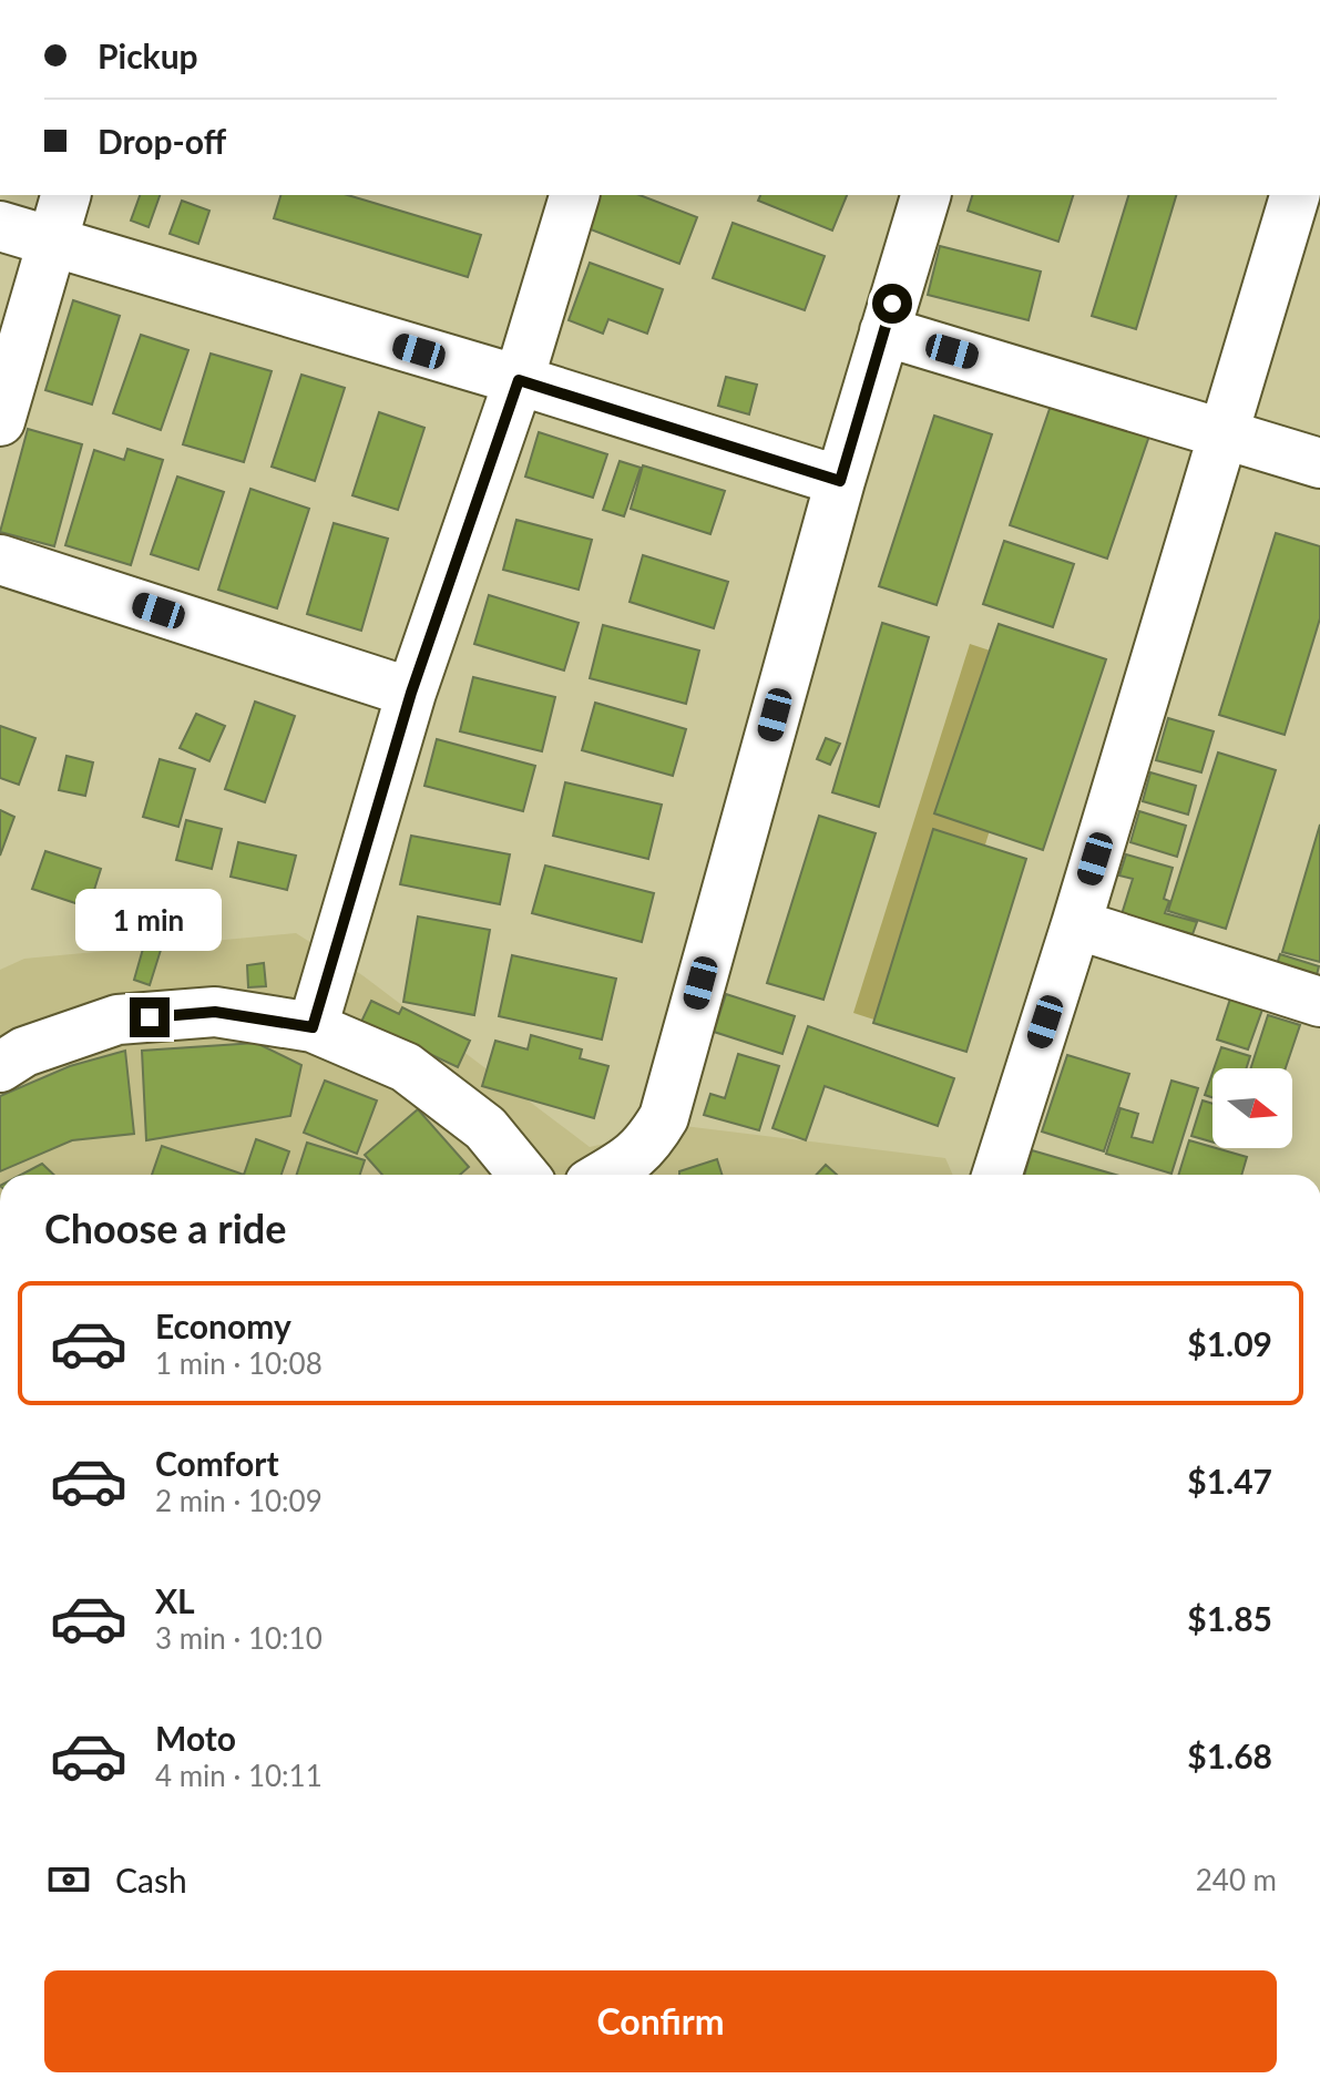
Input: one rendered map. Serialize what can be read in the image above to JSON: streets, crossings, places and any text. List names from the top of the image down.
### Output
{
  "north": "right",
  "page": {
    "banner": ["Pickup", "Drop-off"],
    "bubble": "1 min",
    "heading": "Choose a ride",
    "list": [
      {
        "name": "Economy",
        "note": "1 min · 10:08",
        "value": "$1.09"
      },
      {
        "name": "Comfort",
        "note": "2 min · 10:09",
        "value": "$1.47"
      },
      {
        "name": "XL",
        "note": "3 min · 10:10",
        "value": "$1.85"
      },
      {
        "name": "Moto",
        "note": "4 min · 10:11",
        "value": "$1.68"
      }
    ],
    "pay": ["Cash", "240 m"],
    "buttons": "Confirm"
  }
}
